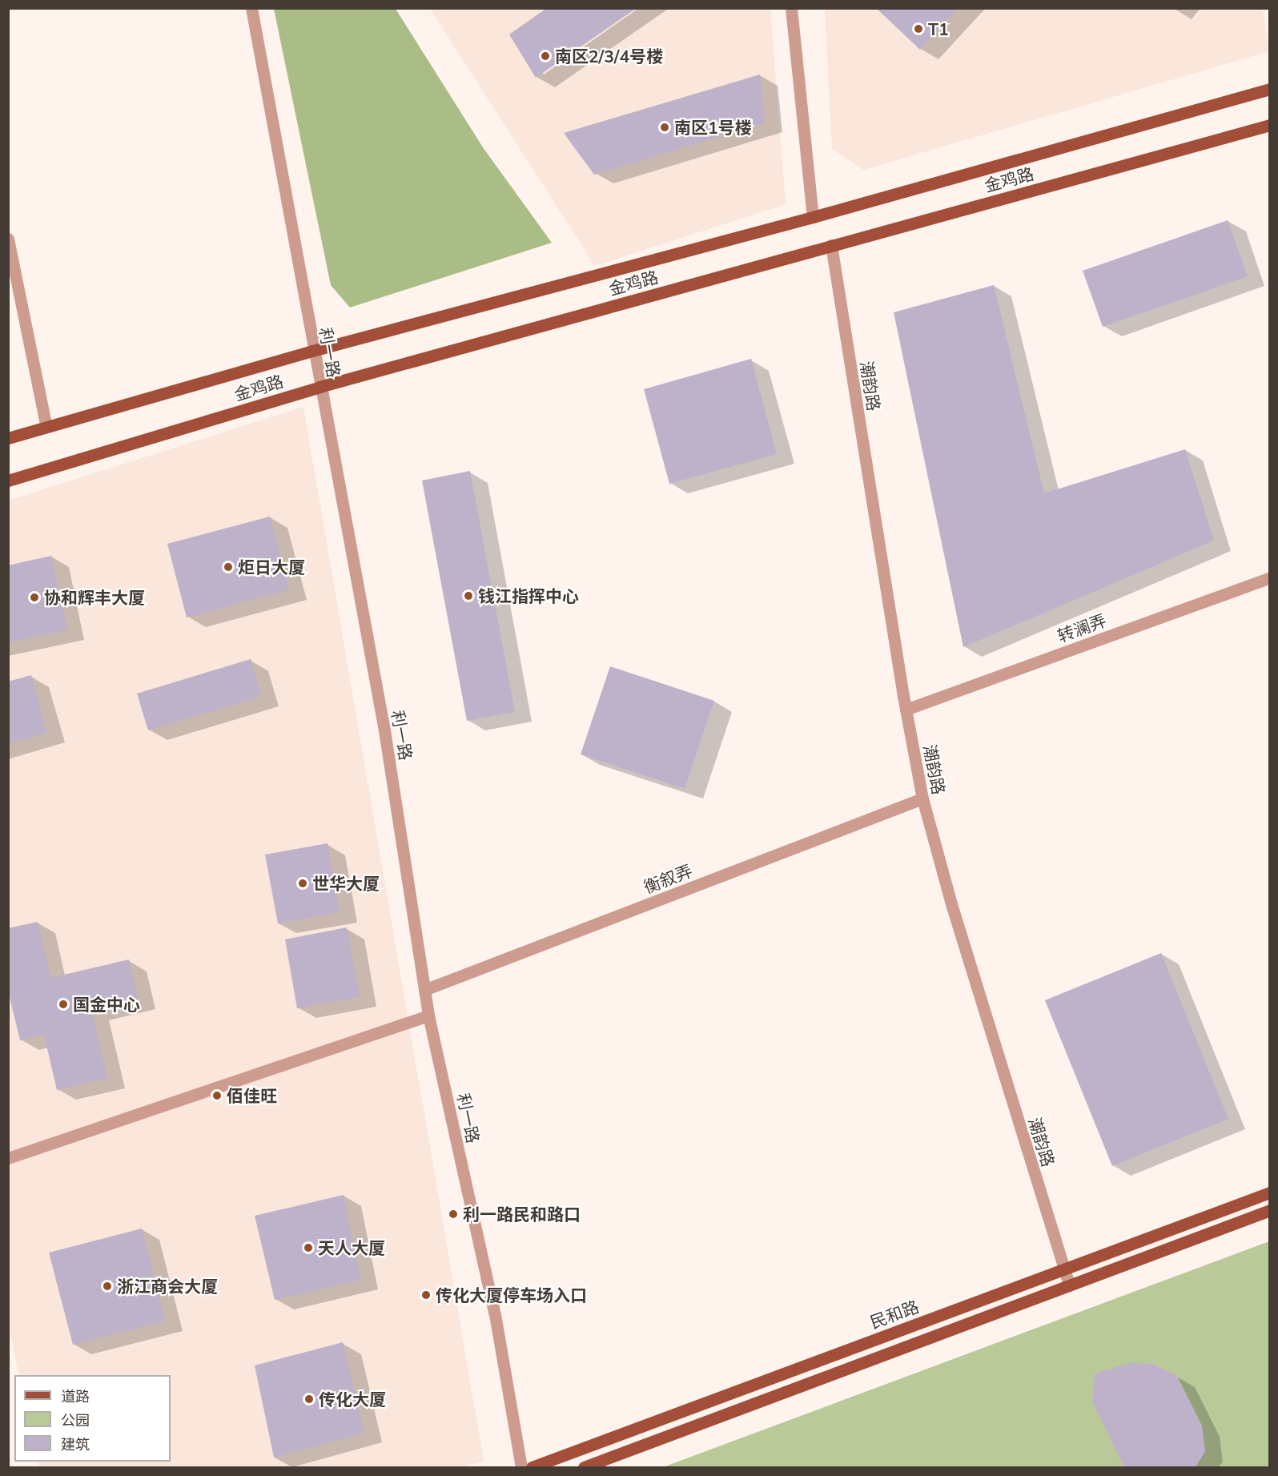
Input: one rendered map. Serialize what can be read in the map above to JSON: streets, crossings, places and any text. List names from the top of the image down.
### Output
{
  "streets": {
    "main road": ["金鸡路", "民和路"],
    "street": [
      "利一路",
      "潮韵路",
      "转澜弄",
      "衡叙弄"
    ]
  },
  "crossings": [
    ["金鸡路", "利一路"],
    ["金鸡路", "潮韵路"],
    ["利一路", "衡叙弄"],
    ["潮韵路", "转澜弄"],
    ["潮韵路", "衡叙弄"],
    ["潮韵路", "民和路"]
  ],
  "places": [
    "T1",
    "南区2/3/4号楼",
    "南区1号楼",
    "炬日大厦",
    "钱江指挥中心",
    "协和辉丰大厦",
    "世华大厦",
    "国金中心",
    "佰佳旺",
    "利一路民和路口",
    "天人大厦",
    "浙江商会大厦",
    "传化大厦停车场入口",
    "传化大厦"
  ],
  "legend": ["道路", "公园", "建筑"]
}
